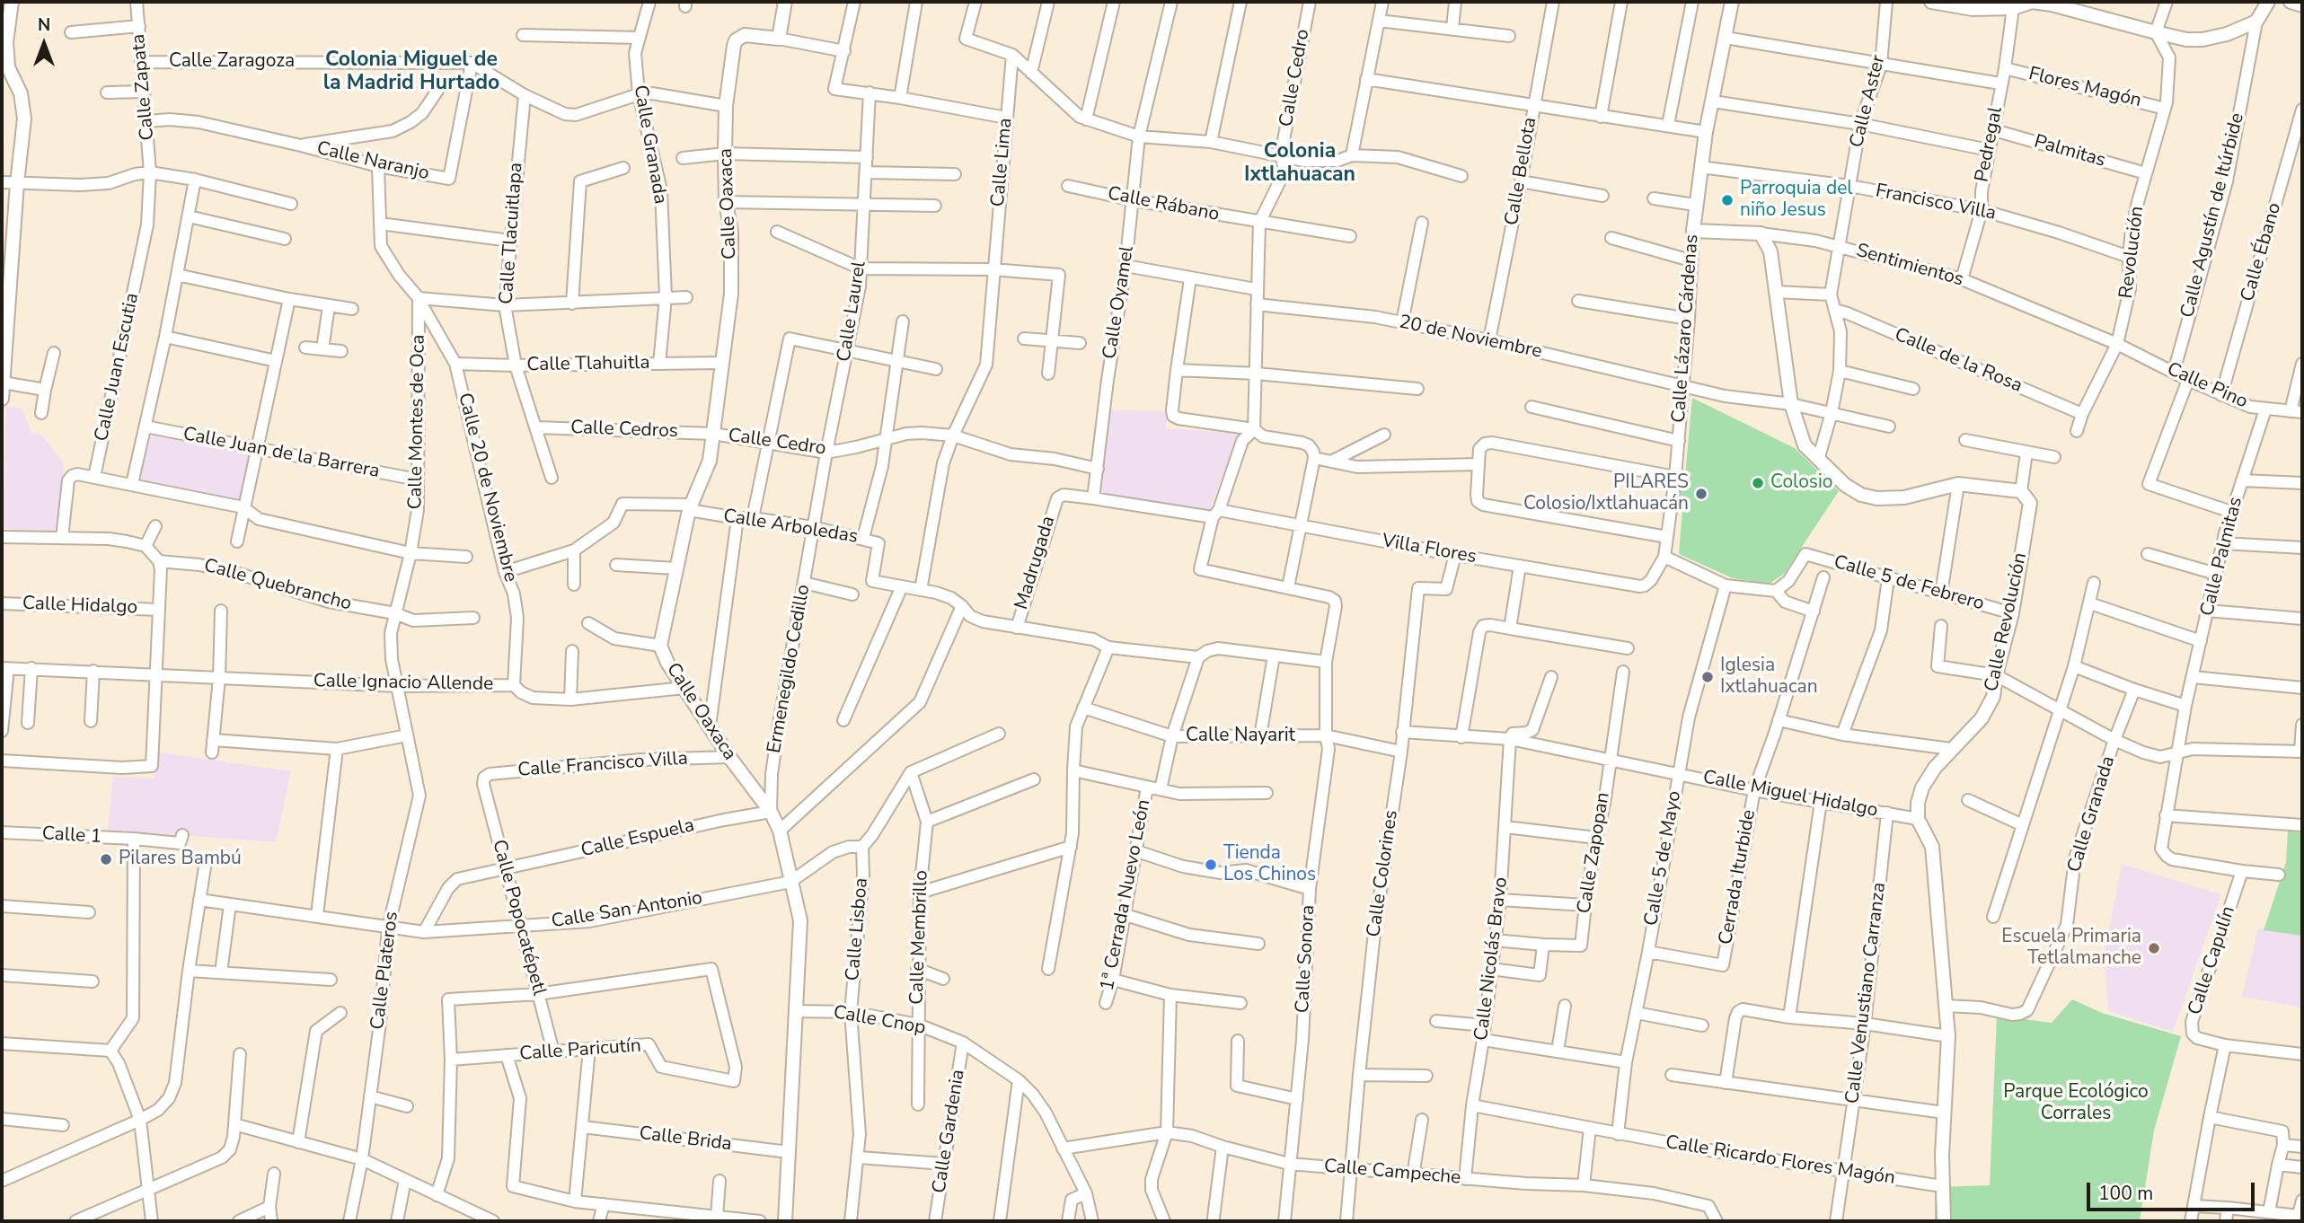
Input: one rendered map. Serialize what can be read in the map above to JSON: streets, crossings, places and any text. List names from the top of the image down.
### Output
{
  "streets": {
    "street": [
      "Calle Zaragoza",
      "Calle Cedro",
      "Calle Zapata",
      "Flores Magón",
      "Calle Aster",
      "Calle Granada",
      "Pedregal",
      "Palmitas",
      "Calle Naranjo",
      "Calle Lima",
      "Calle Bellota",
      "Francisco Villa",
      "Calle Oaxaca",
      "Calle Rábano",
      "Calle Agustín de Itúrbide",
      "Calle Tlacuitlapa",
      "Revolución",
      "Calle Ébano",
      "Sentimientos",
      "Calle Oyamel",
      "Calle Laurel",
      "Calle Lázaro Cárdenas",
      "20 de Noviembre",
      "Calle de la Rosa",
      "Calle Tlahuitla",
      "Calle Juan Escutia",
      "Calle Pino",
      "Calle Montes de Oca",
      "Calle Cedros",
      "Calle Juan de la Barrera",
      "Calle 20 de Noviembre",
      "Calle Arboledas",
      "Villa Flores",
      "Calle Palmitas",
      "Madrugada",
      "Calle 5 de Febrero",
      "Calle Quebrancho",
      "Calle Hidalgo",
      "Calle Revolución",
      "Ermenegildo Cedillo",
      "Calle Ignacio Allende",
      "Calle Nayarit",
      "Calle Francisco Villa",
      "Calle Miguel Hidalgo",
      "Calle 1",
      "Calle Espuela",
      "Calle Zapopan",
      "Calle 5 de Mayo",
      "Calle Colorines",
      "Cerrada Iturbide",
      "1ª Cerrada Nuevo León",
      "Calle San Antonio",
      "Calle Popocatépetl",
      "Calle Lisboa",
      "Calle Membrillo",
      "Calle Sonora",
      "Calle Nicolás Bravo",
      "Calle Capulín",
      "Calle Plateros",
      "Calle Venustiano Carranza",
      "Calle Cnop",
      "Calle Paricutín",
      "Calle Gardenia",
      "Calle Brida",
      "Calle Ricardo Flores Magón",
      "Calle Campeche"
    ]
  },
  "crossings": [
    ["Calle Zaragoza", "Calle Zapata"],
    ["Calle Zaragoza", "Calle Naranjo"],
    ["Calle Cedro", "Calle Lima"],
    ["Calle Cedro", "Calle Oaxaca"],
    ["Calle Cedro", "Calle Rábano"],
    ["Calle Cedro", "Calle Laurel"],
    ["Calle Cedro", "Calle Cedros"],
    ["Calle Zapata", "Calle Naranjo"],
    ["Calle Zapata", "Calle Juan Escutia"],
    ["Flores Magón", "Pedregal"],
    ["Flores Magón", "Revolución"],
    ["Calle Aster", "Francisco Villa"],
    ["Calle Aster", "Sentimientos"],
    ["Calle Aster", "Calle de la Rosa"],
    ["Calle Granada", "Calle Tlahuitla"],
    ["Pedregal", "Palmitas"],
    ["Pedregal", "Francisco Villa"],
    ["Pedregal", "Sentimientos"],
    ["Palmitas", "Revolución"],
    ["Calle Lima", "Calle Arboledas"],
    ["Calle Bellota", "20 de Noviembre"],
    ["Francisco Villa", "Revolución"],
    ["Francisco Villa", "Calle Lázaro Cárdenas"],
    ["Calle Oaxaca", "Calle Tlahuitla"],
    ["Calle Oaxaca", "Calle Cedros"],
    ["Calle Oaxaca", "Calle Arboledas"],
    ["Calle Oaxaca", "Ermenegildo Cedillo"],
    ["Calle Oaxaca", "Calle Ignacio Allende"],
    ["Calle Oaxaca", "Calle Francisco Villa"],
    ["Calle Oaxaca", "Calle Espuela"],
    ["Calle Oaxaca", "Calle San Antonio"],
    ["Calle Oaxaca", "Calle Cnop"],
    ["Calle Oaxaca", "Calle Brida"],
    ["Calle Rábano", "Calle Oyamel"],
    ["Calle Agustín de Itúrbide", "Calle Pino"],
    ["Calle Tlacuitlapa", "Calle Tlahuitla"],
    ["Calle Tlacuitlapa", "Calle Cedros"],
    ["Revolución", "Sentimientos"],
    ["Revolución", "Calle de la Rosa"],
    ["Revolución", "Calle Pino"],
    ["Calle Ébano", "Calle Pino"],
    ["Sentimientos", "Calle Lázaro Cárdenas"],
    ["Sentimientos", "Calle Pino"],
    ["Calle Laurel", "Calle Arboledas"],
    ["Calle Laurel", "Ermenegildo Cedillo"],
    ["Calle Lázaro Cárdenas", "20 de Noviembre"],
    ["Calle Lázaro Cárdenas", "Villa Flores"],
    ["Calle Tlahuitla", "Calle 20 de Noviembre"],
    ["Calle Pino", "Calle Palmitas"],
    ["Calle Montes de Oca", "Calle Juan de la Barrera"],
    ["Calle Montes de Oca", "Calle 20 de Noviembre"],
    ["Calle Montes de Oca", "Calle Quebrancho"],
    ["Calle Montes de Oca", "Calle Ignacio Allende"],
    ["Calle Montes de Oca", "Calle Plateros"],
    ["Calle 20 de Noviembre", "Calle Ignacio Allende"],
    ["Calle Arboledas", "Madrugada"],
    ["Calle Arboledas", "Ermenegildo Cedillo"],
    ["Villa Flores", "Calle Colorines"],
    ["Calle Palmitas", "Calle Capulín"],
    ["Calle 5 de Febrero", "Calle Revolución"],
    ["Calle Revolución", "Calle Miguel Hidalgo"],
    ["Ermenegildo Cedillo", "Calle Espuela"],
    ["Calle Ignacio Allende", "Calle Plateros"],
    ["Calle Nayarit", "Calle Colorines"],
    ["Calle Nayarit", "Calle Sonora"],
    ["Calle Francisco Villa", "Calle Popocatépetl"],
    ["Calle Miguel Hidalgo", "Calle Zapopan"],
    ["Calle Miguel Hidalgo", "Calle 5 de Mayo"],
    ["Calle Miguel Hidalgo", "Calle Colorines"],
    ["Calle Miguel Hidalgo", "Cerrada Iturbide"],
    ["Calle Miguel Hidalgo", "Calle Nicolás Bravo"],
    ["Calle Miguel Hidalgo", "Calle Venustiano Carranza"],
    ["Calle Espuela", "Calle San Antonio"],
    ["Calle Espuela", "Calle Popocatépetl"],
    ["Calle 5 de Mayo", "Cerrada Iturbide"],
    ["Calle 5 de Mayo", "Calle Ricardo Flores Magón"],
    ["Calle Colorines", "Calle Campeche"],
    ["Calle San Antonio", "Calle Popocatépetl"],
    ["Calle San Antonio", "Calle Plateros"],
    ["Calle Popocatépetl", "Calle Paricutín"],
    ["Calle Lisboa", "Calle Cnop"],
    ["Calle Membrillo", "Calle Cnop"],
    ["Calle Sonora", "Calle Campeche"],
    ["Calle Nicolás Bravo", "Calle Ricardo Flores Magón"],
    ["Calle Nicolás Bravo", "Calle Campeche"],
    ["Calle Venustiano Carranza", "Calle Ricardo Flores Magón"],
    ["Calle Cnop", "Calle Gardenia"],
    ["Calle Cnop", "Calle Campeche"]
  ],
  "districts": ["Colonia Miguel de la Madrid Hurtado", "Colonia Ixtlahuacan"],
  "parks": ["Parque Ecológico Corrales"],
  "places": [
    "Parroquia del niño Jesus",
    "Colosio",
    "PILARES Colosio/Ixtlahuacán",
    "Iglesia Ixtlahuacan",
    "Pilares Bambú",
    "Tienda Los Chinos",
    "Escuela Primaria Tetlalmanche"
  ],
  "scale_bar": "100 m",
  "north": "top"
}
